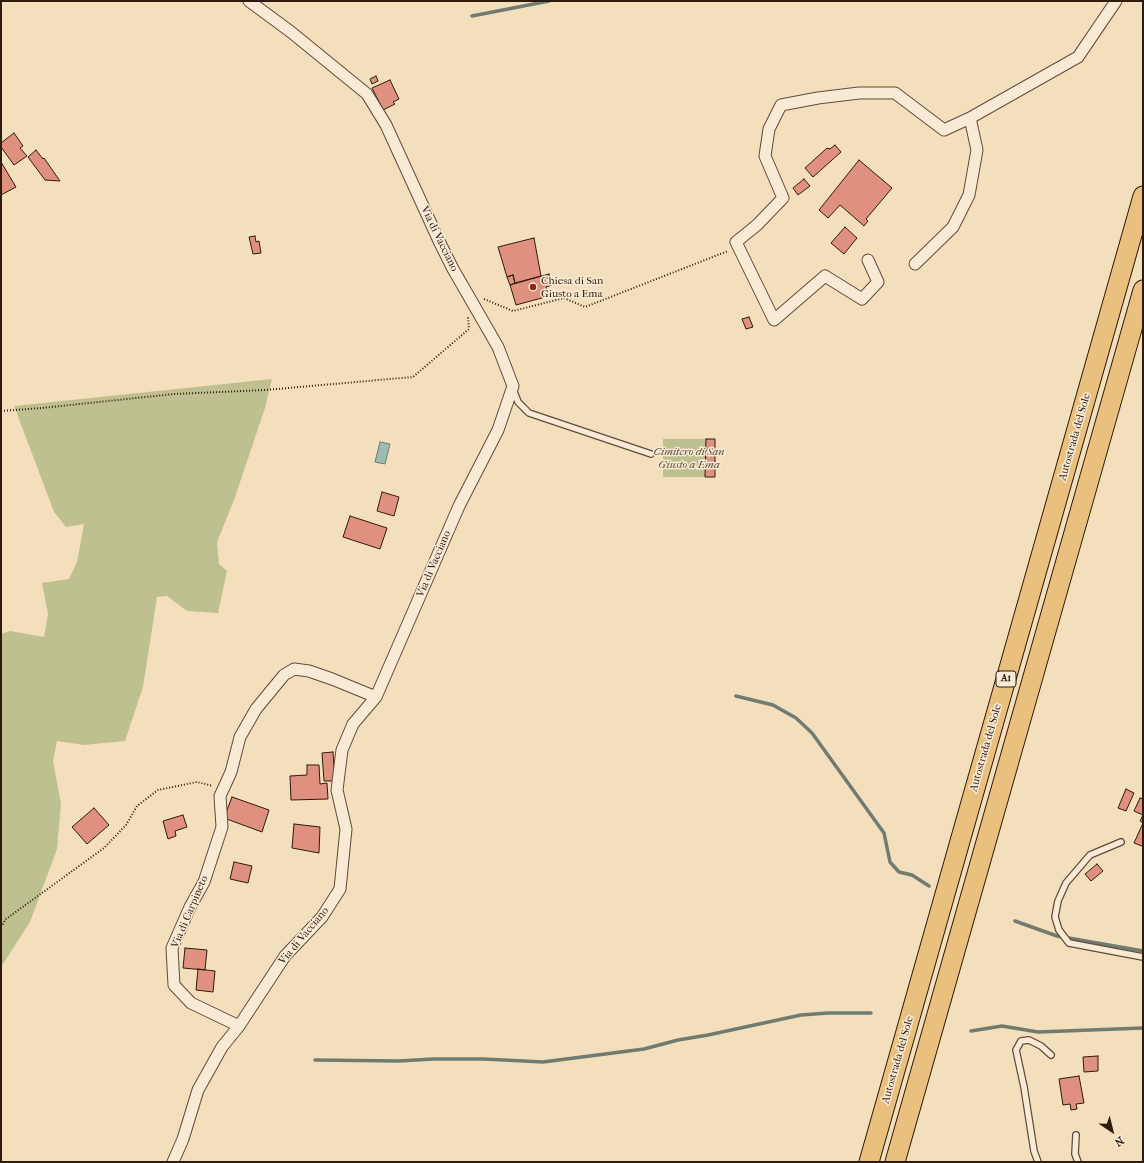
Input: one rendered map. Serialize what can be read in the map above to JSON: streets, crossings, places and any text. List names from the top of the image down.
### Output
{
  "streets": {
    "highway": ["Autostrada del Sole", "A1"],
    "street": ["Via di Vacciano", "Via di Carpineto"]
  },
  "crossings": [
    ["Via di Vacciano", "Via di Carpineto"]
  ],
  "parks": ["Cimitero di San Giusto a Ema"],
  "places": ["Chiesa di San Giusto a Ema"],
  "north": "bottom right"
}
